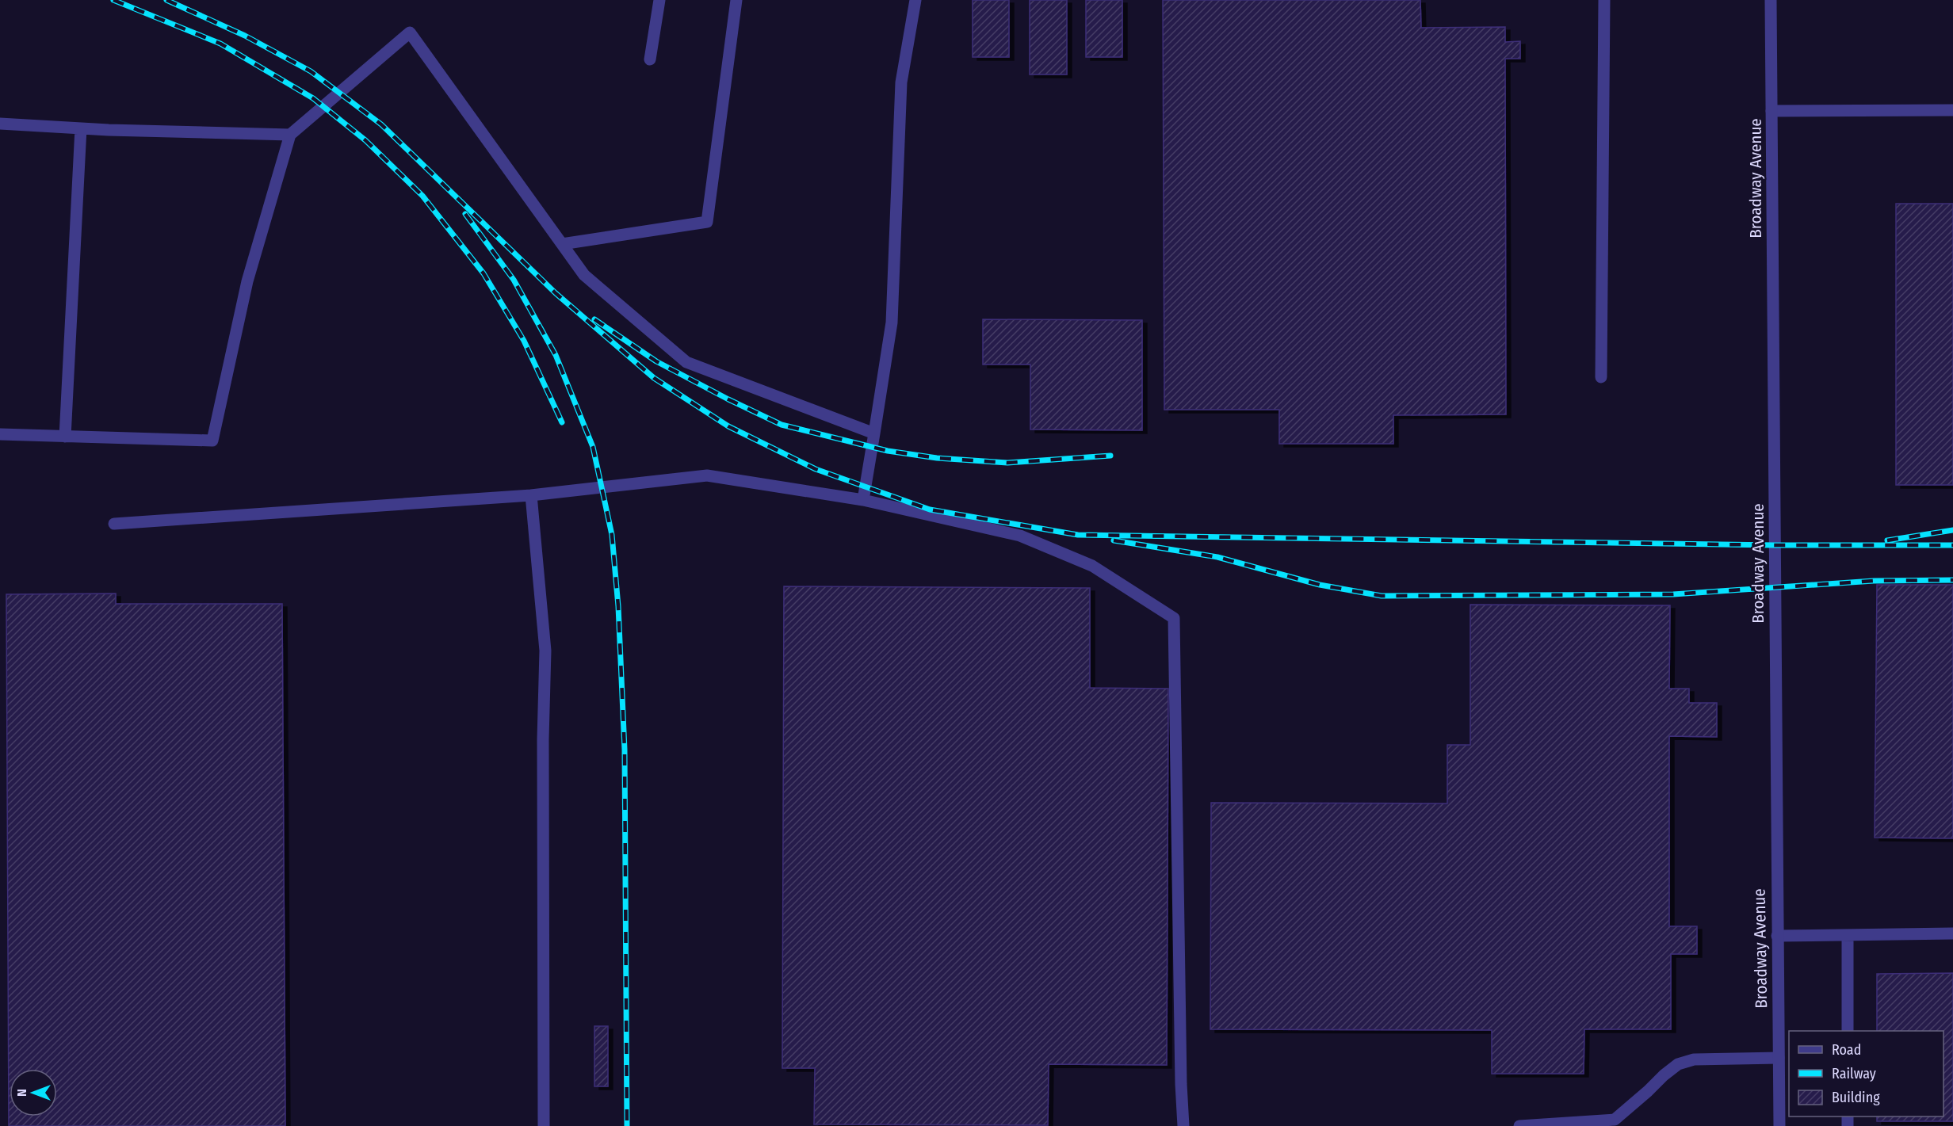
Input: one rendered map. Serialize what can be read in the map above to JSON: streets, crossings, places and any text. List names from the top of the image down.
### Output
{
  "streets": {
    "street": ["Broadway Avenue"]
  },
  "legend": ["Road", "Railway", "Building"],
  "north": "left"
}
